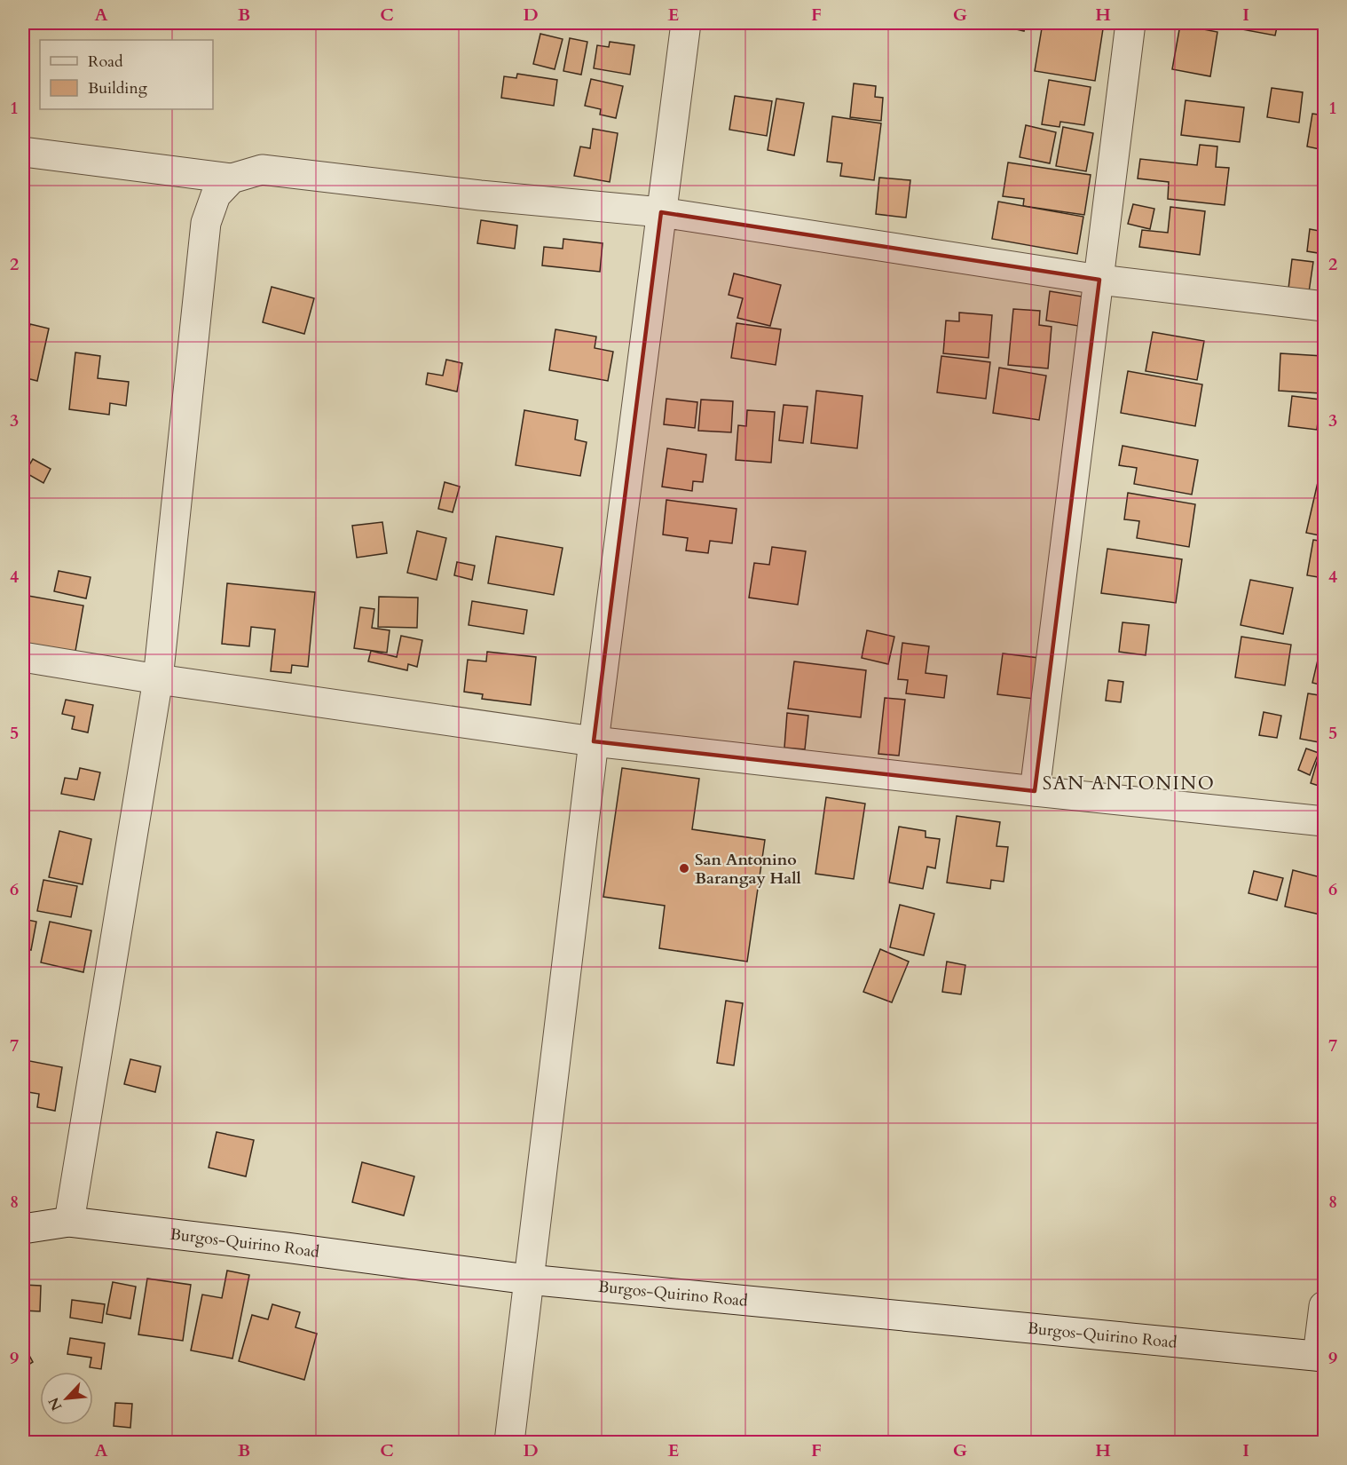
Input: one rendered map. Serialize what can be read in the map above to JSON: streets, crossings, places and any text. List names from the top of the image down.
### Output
{
  "streets": {
    "street": ["Burgos-Quirino Road"]
  },
  "districts": ["SAN ANTONINO"],
  "places": ["San Antonino Barangay Hall"],
  "legend": ["Road", "Building"],
  "north": "bottom left",
  "grid": {
    "columns": [
      "A",
      "B",
      "C",
      "D",
      "E",
      "F",
      "G",
      "H",
      "I"
    ],
    "rows": [
      "1",
      "2",
      "3",
      "4",
      "5",
      "6",
      "7",
      "8",
      "9"
    ]
  }
}
